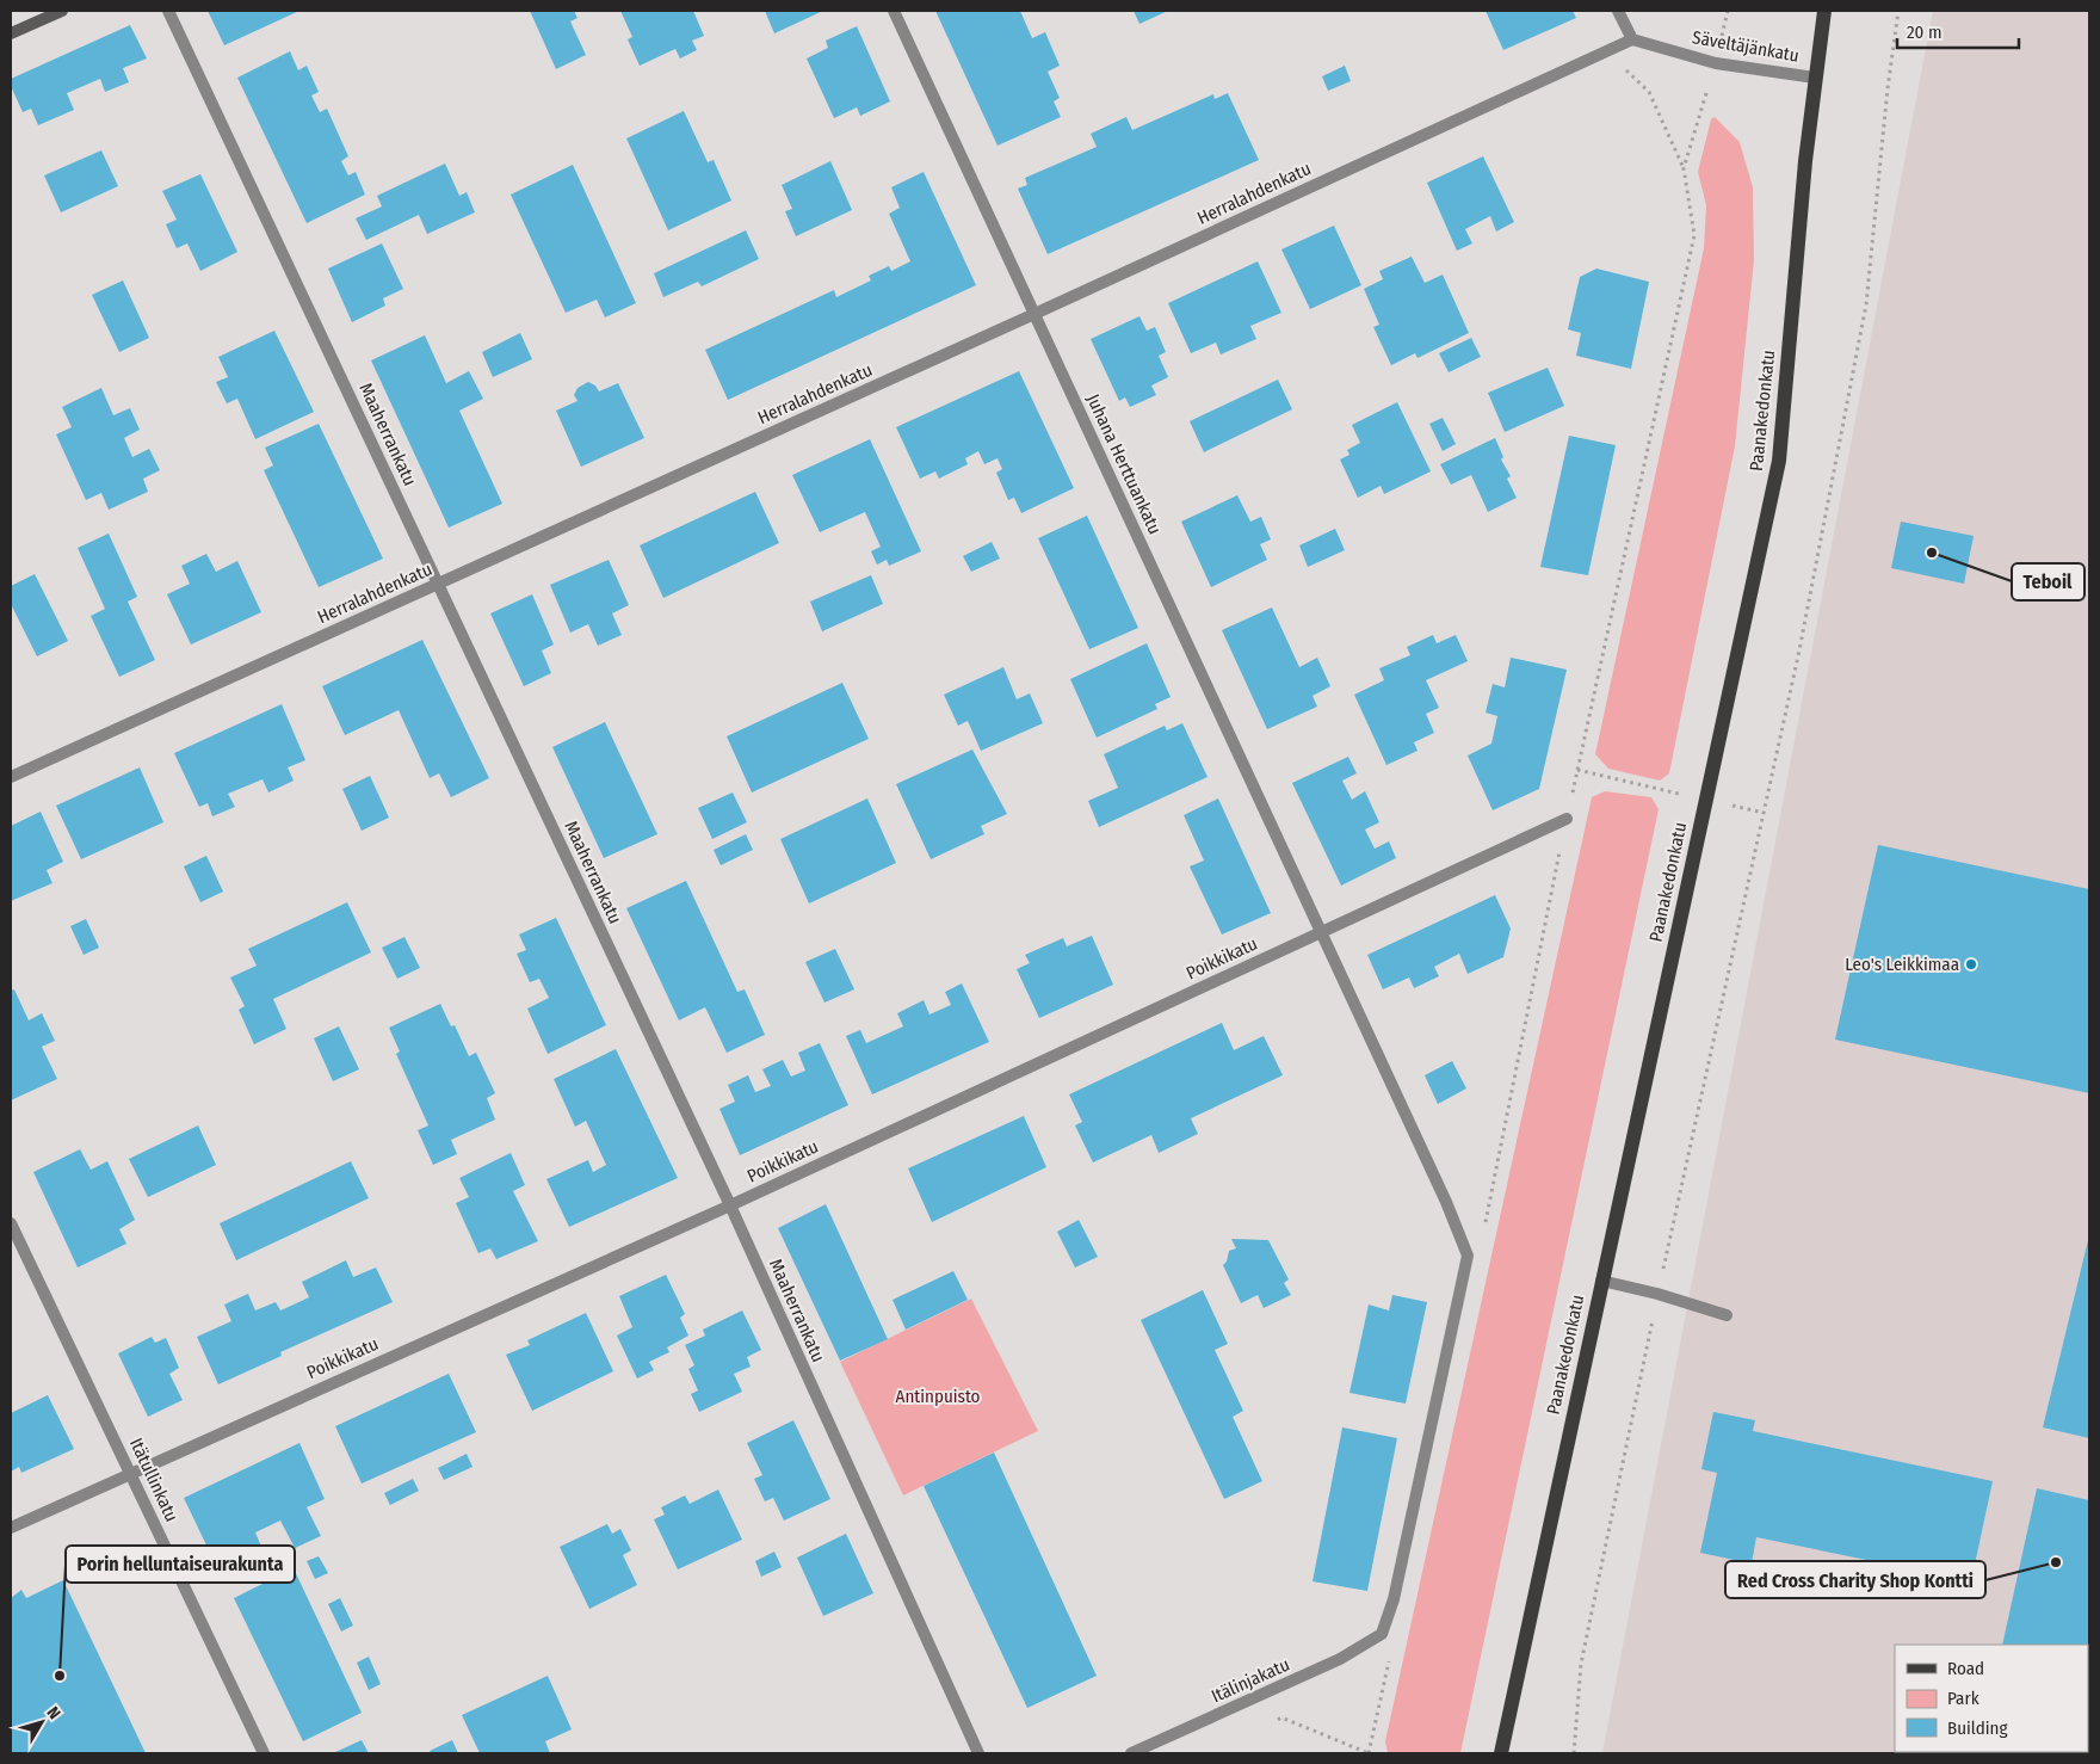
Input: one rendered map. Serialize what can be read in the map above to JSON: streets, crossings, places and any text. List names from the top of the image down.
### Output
{
  "streets": {
    "main road": ["Paanakedonkatu"],
    "street": [
      "Säveltäjänkatu",
      "Herralahdenkatu",
      "Maaherrankatu",
      "Juhana Herttuankatu",
      "Poikkikatu",
      "Itätullinkatu",
      "Itälinjakatu"
    ]
  },
  "crossings": [
    ["Säveltäjänkatu", "Herralahdenkatu"],
    ["Säveltäjänkatu", "Paanakedonkatu"],
    ["Herralahdenkatu", "Maaherrankatu"],
    ["Herralahdenkatu", "Juhana Herttuankatu"],
    ["Maaherrankatu", "Poikkikatu"],
    ["Juhana Herttuankatu", "Poikkikatu"],
    ["Juhana Herttuankatu", "Itälinjakatu"],
    ["Poikkikatu", "Itätullinkatu"],
    ["Poikkikatu", "Itälinjakatu"]
  ],
  "parks": ["Antinpuisto"],
  "places": [
    "Teboil",
    "Leo's Leikkimaa",
    "Red Cross Charity Shop Kontti",
    "Porin helluntaiseurakunta"
  ],
  "legend": ["Road", "Park", "Building"],
  "scale_bar": "20 m",
  "north": "top right"
}
